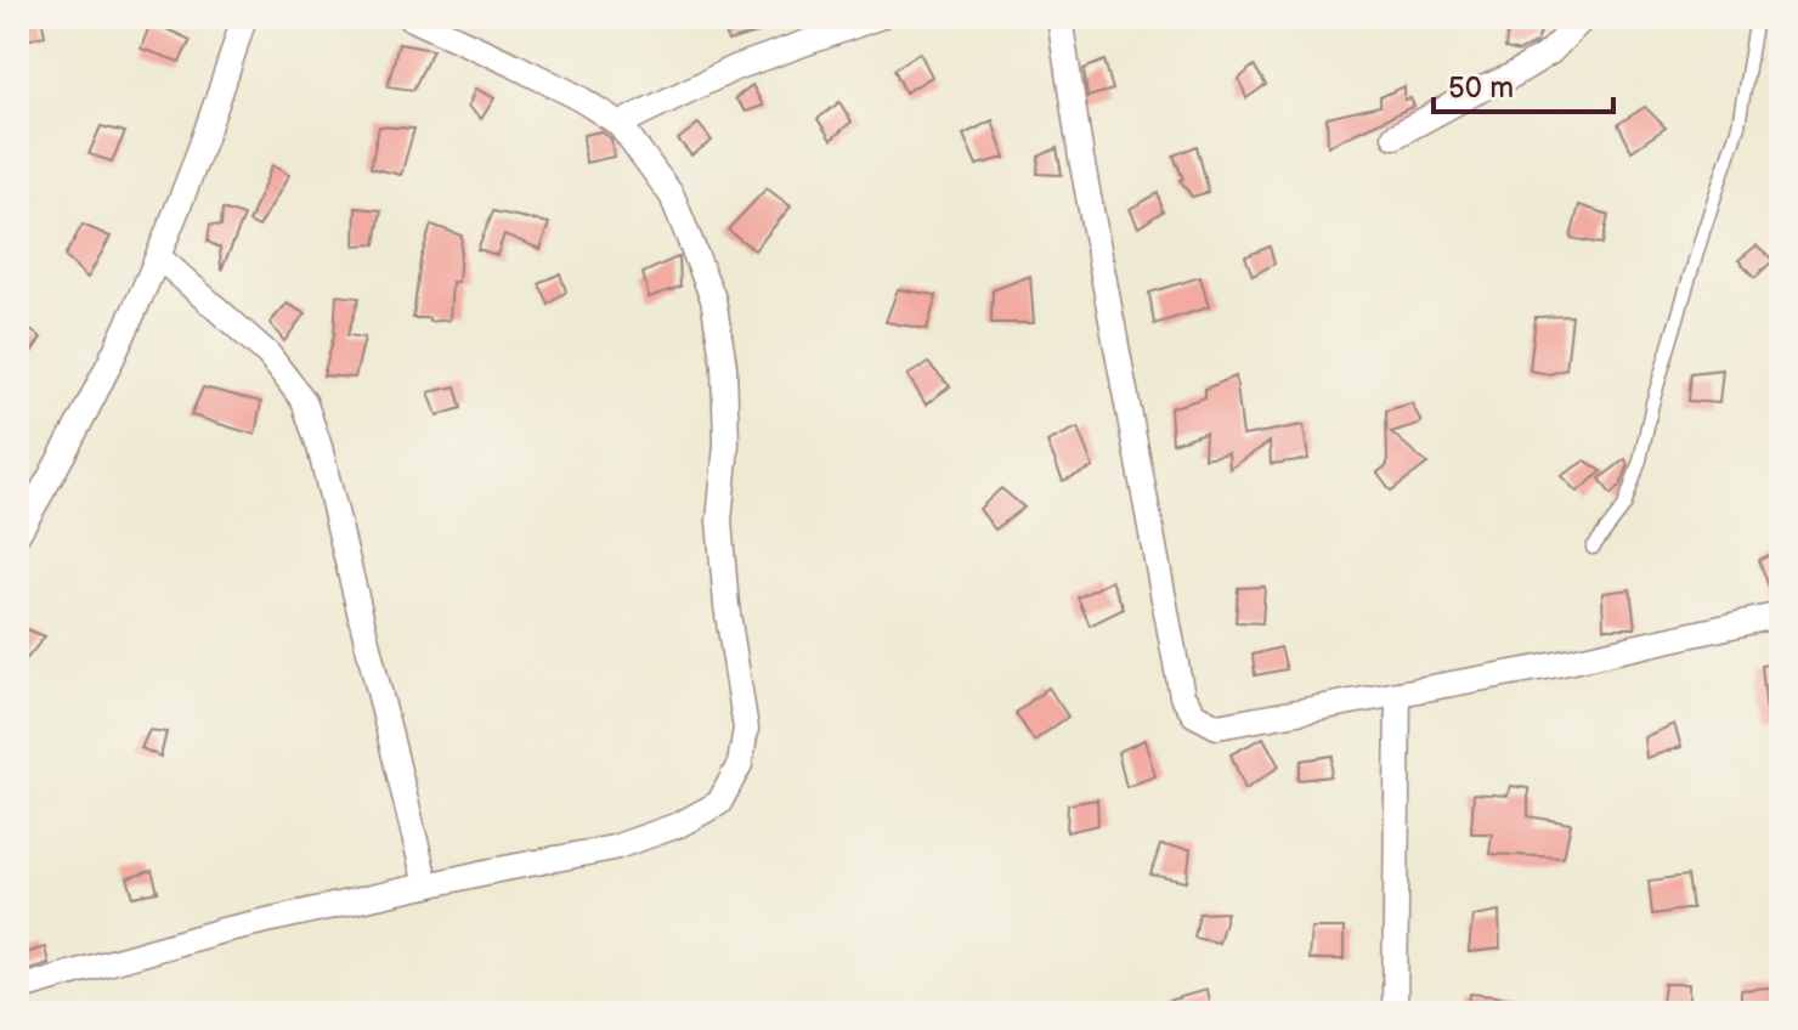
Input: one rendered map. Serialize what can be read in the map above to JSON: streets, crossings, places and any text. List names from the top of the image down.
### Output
{
  "scale_bar": "50 m"
}
